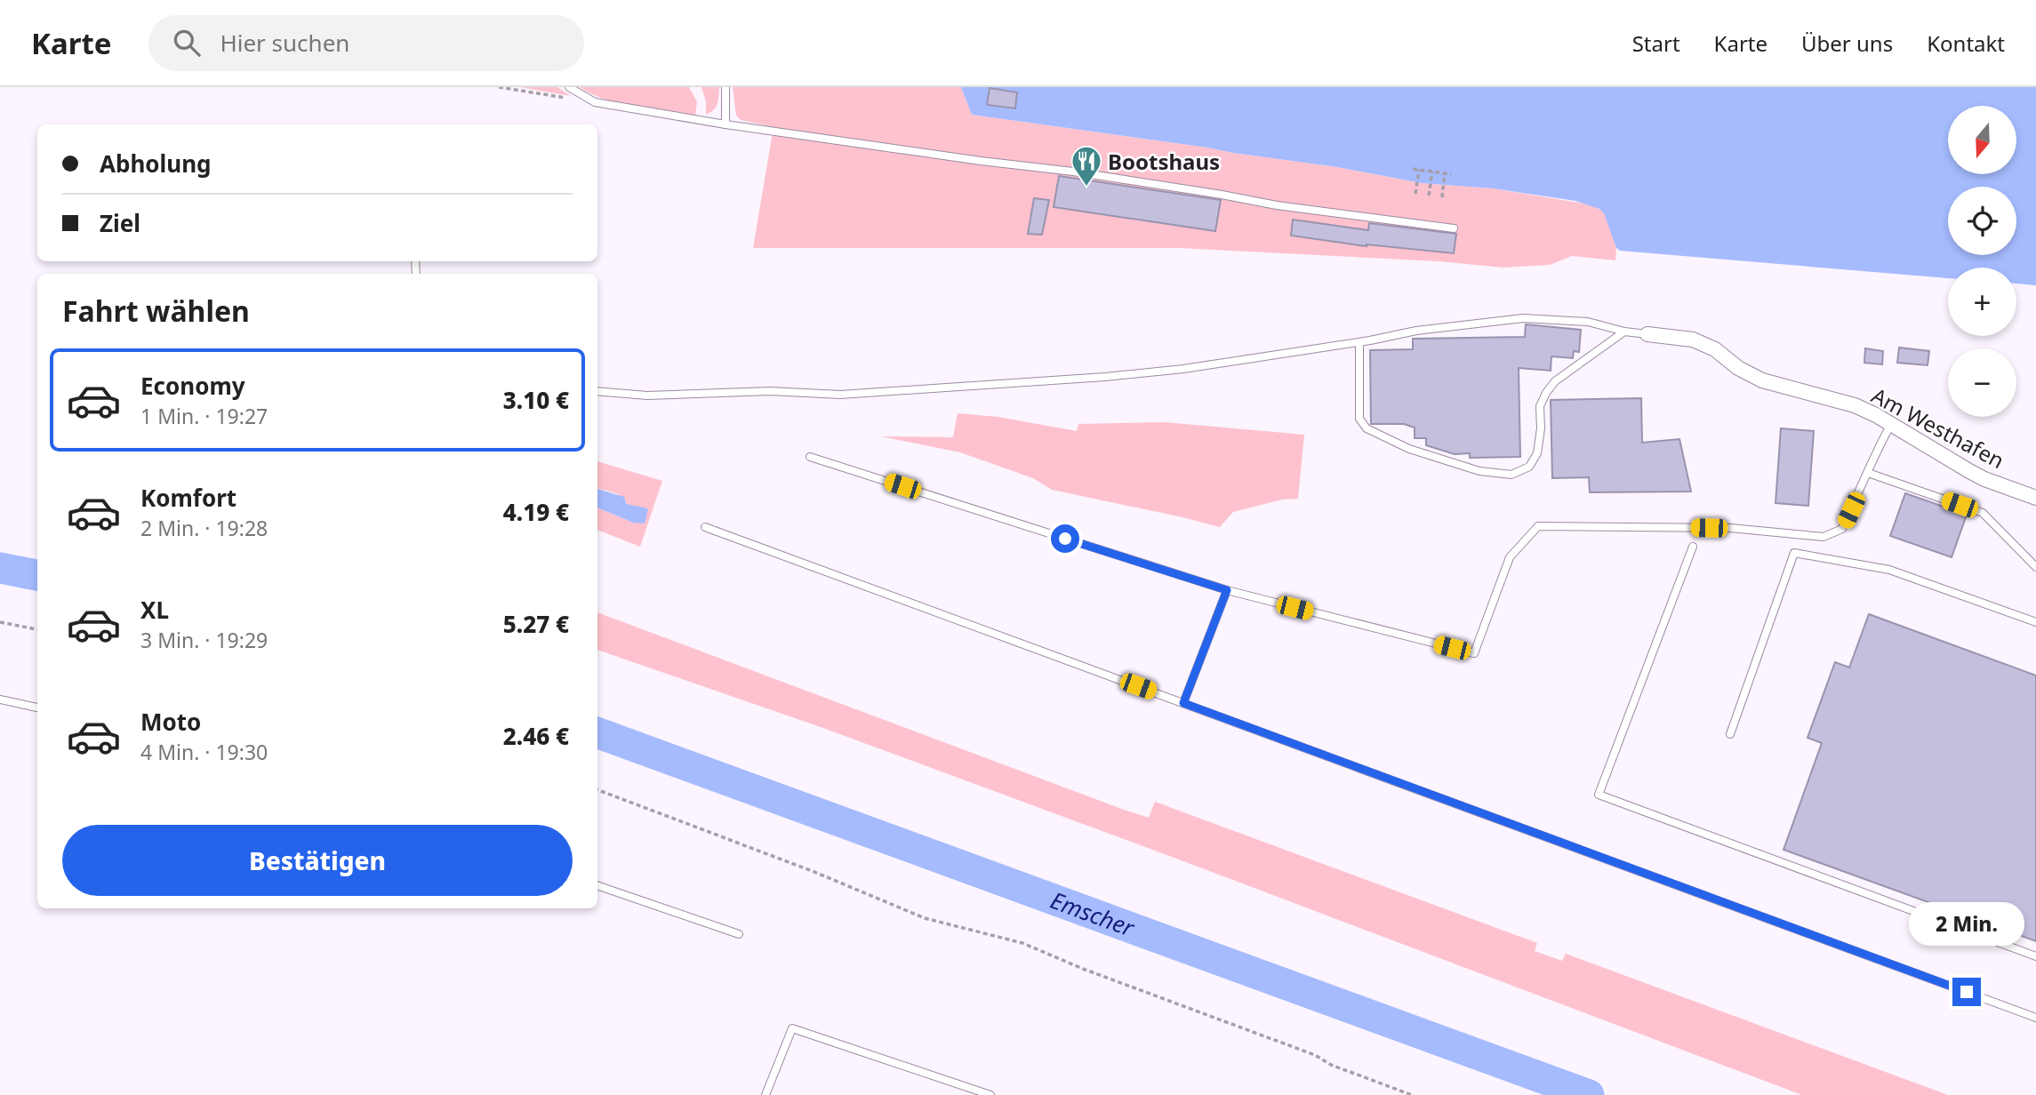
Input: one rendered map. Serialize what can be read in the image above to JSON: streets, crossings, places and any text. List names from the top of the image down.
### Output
{
  "streets": {
    "street": ["Am Westhafen"]
  },
  "water": ["Emscher"],
  "places": {
    "restaurant": ["Bootshaus"]
  },
  "north": "bottom",
  "page": {
    "header": "Karte",
    "search": "Hier suchen",
    "nav": [
      "Start",
      "Karte",
      "Über uns",
      "Kontakt"
    ],
    "map_buttons": ["+", "−"],
    "banner": ["Abholung", "Ziel"],
    "heading": "Fahrt wählen",
    "list": [
      {
        "name": "Economy",
        "note": "1 Min. · 19:27",
        "value": "3.10 €"
      },
      {
        "name": "Komfort",
        "note": "2 Min. · 19:28",
        "value": "4.19 €"
      },
      {
        "name": "XL",
        "note": "3 Min. · 19:29",
        "value": "5.27 €"
      },
      {
        "name": "Moto",
        "note": "4 Min. · 19:30",
        "value": "2.46 €"
      }
    ],
    "buttons": "Bestätigen",
    "bubble": "2 Min."
  }
}
